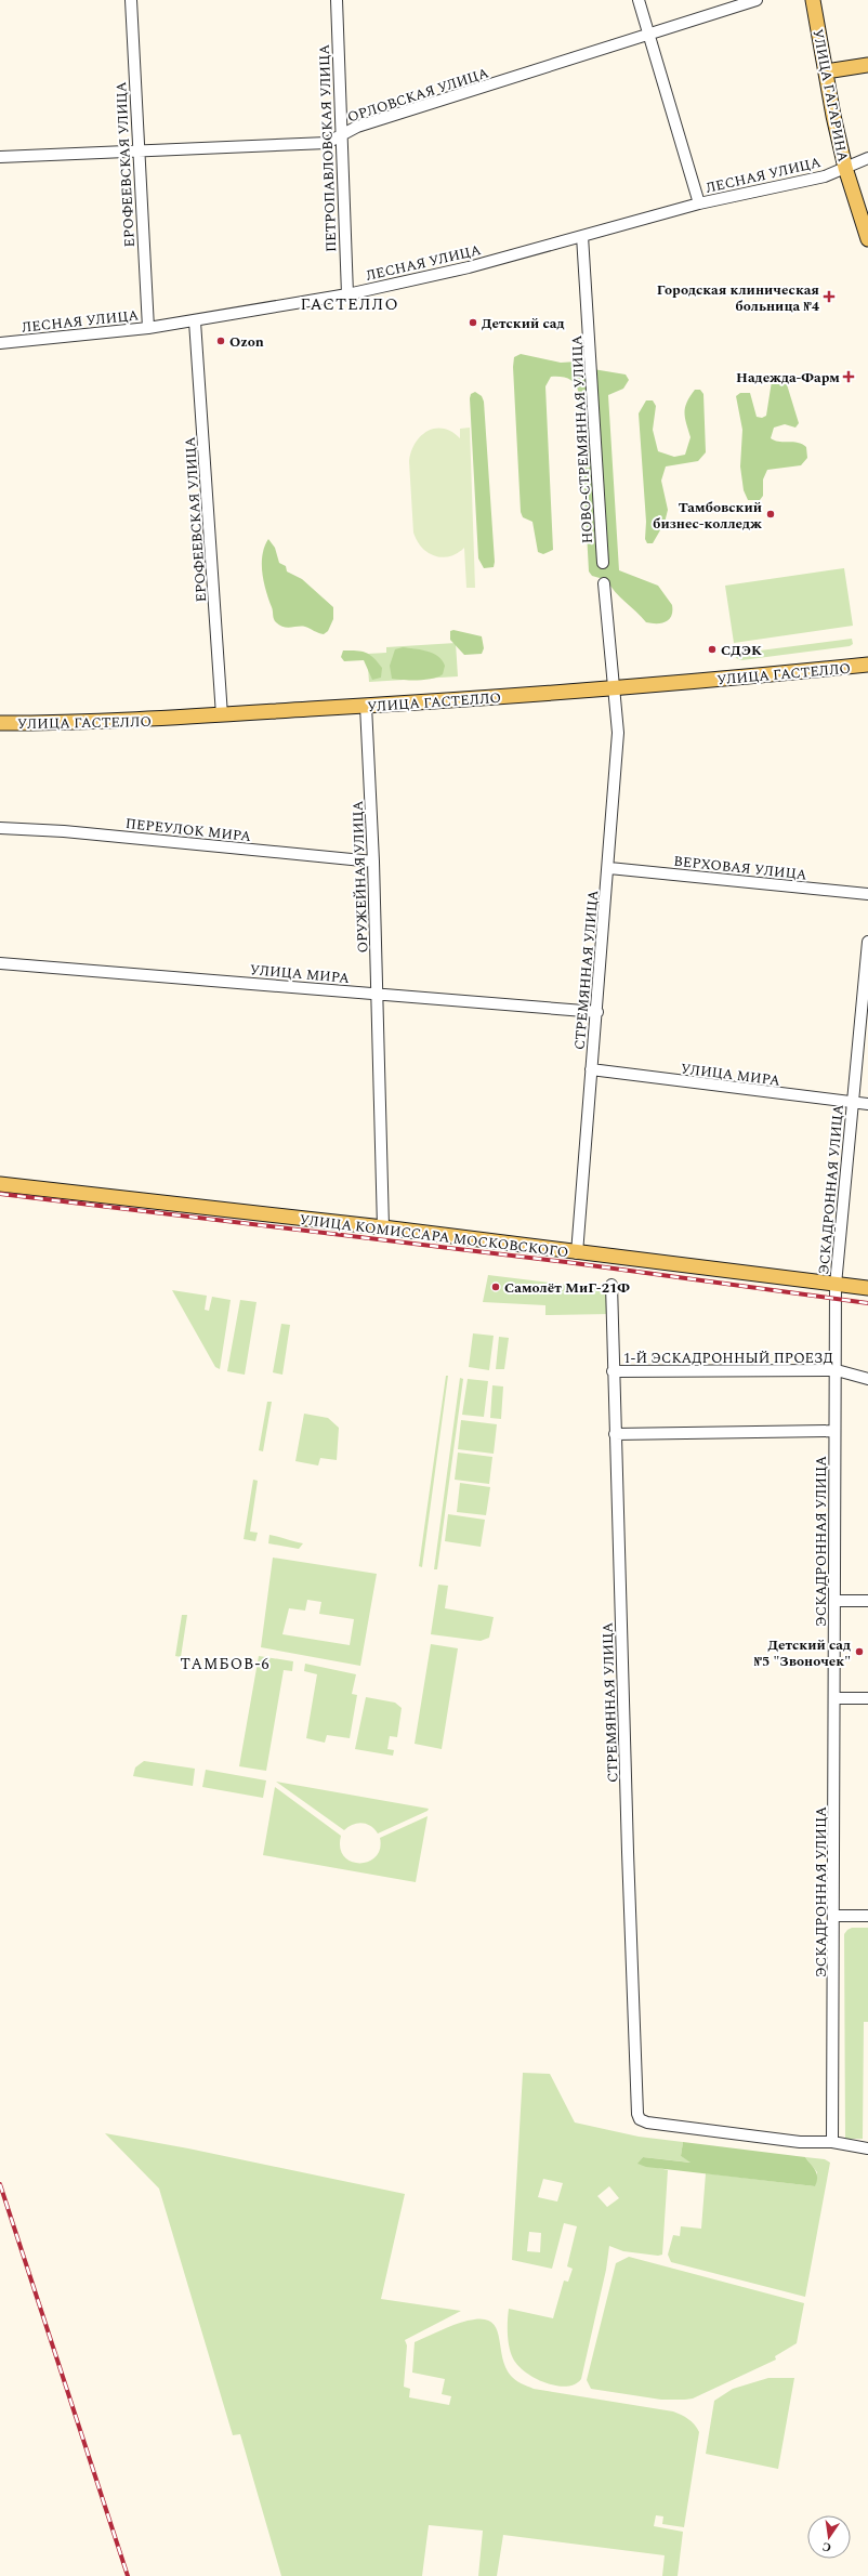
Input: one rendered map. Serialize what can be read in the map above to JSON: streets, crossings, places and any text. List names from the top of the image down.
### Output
{
  "streets": {
    "main road": ["УЛИЦА ГАГАРИНА", "УЛИЦА ГАСТЕЛЛО", "УЛИЦА КОМИССАРА МОСКОВСКОГО"],
    "street": [
      "ОРЛОВСКАЯ УЛИЦА",
      "ПЕТРОПАВЛОВСКАЯ УЛИЦА",
      "ЕРОФЕЕВСКАЯ УЛИЦА",
      "ЛЕСНАЯ УЛИЦА",
      "НОВО-СТРЕМЯННАЯ УЛИЦА",
      "ПЕРЕУЛОК МИРА",
      "ВЕРХОВАЯ УЛИЦА",
      "ОРУЖЕЙНАЯ УЛИЦА",
      "СТРЕМЯННАЯ УЛИЦА",
      "УЛИЦА МИРА",
      "ЭСКАДРОННАЯ УЛИЦА",
      "1-Й ЭСКАДРОННЫЙ ПРОЕЗД"
    ]
  },
  "crossings": [
    ["ОРЛОВСКАЯ УЛИЦА", "ПЕТРОПАВЛОВСКАЯ УЛИЦА"],
    ["ОРЛОВСКАЯ УЛИЦА", "ЕРОФЕЕВСКАЯ УЛИЦА"],
    ["УЛИЦА ГАГАРИНА", "ЛЕСНАЯ УЛИЦА"],
    ["ПЕТРОПАВЛОВСКАЯ УЛИЦА", "ЛЕСНАЯ УЛИЦА"],
    ["ЕРОФЕЕВСКАЯ УЛИЦА", "ЛЕСНАЯ УЛИЦА"],
    ["ЕРОФЕЕВСКАЯ УЛИЦА", "УЛИЦА ГАСТЕЛЛО"],
    ["ЛЕСНАЯ УЛИЦА", "НОВО-СТРЕМЯННАЯ УЛИЦА"],
    ["УЛИЦА ГАСТЕЛЛО", "ОРУЖЕЙНАЯ УЛИЦА"],
    ["УЛИЦА ГАСТЕЛЛО", "СТРЕМЯННАЯ УЛИЦА"],
    ["ПЕРЕУЛОК МИРА", "ОРУЖЕЙНАЯ УЛИЦА"],
    ["ВЕРХОВАЯ УЛИЦА", "СТРЕМЯННАЯ УЛИЦА"],
    ["ОРУЖЕЙНАЯ УЛИЦА", "УЛИЦА МИРА"],
    ["ОРУЖЕЙНАЯ УЛИЦА", "УЛИЦА КОМИССАРА МОСКОВСКОГО"],
    ["СТРЕМЯННАЯ УЛИЦА", "УЛИЦА МИРА"],
    ["СТРЕМЯННАЯ УЛИЦА", "ЭСКАДРОННАЯ УЛИЦА"],
    ["СТРЕМЯННАЯ УЛИЦА", "УЛИЦА КОМИССАРА МОСКОВСКОГО"],
    ["СТРЕМЯННАЯ УЛИЦА", "1-Й ЭСКАДРОННЫЙ ПРОЕЗД"],
    ["УЛИЦА МИРА", "ЭСКАДРОННАЯ УЛИЦА"],
    ["ЭСКАДРОННАЯ УЛИЦА", "УЛИЦА КОМИССАРА МОСКОВСКОГО"],
    ["ЭСКАДРОННАЯ УЛИЦА", "1-Й ЭСКАДРОННЫЙ ПРОЕЗД"]
  ],
  "districts": ["ГАСТЕЛЛО", "ТАМБОВ-6"],
  "places": {
    "health": ["Городская клиническая больница №4", "Надежда-Фарм"],
    "other": [
      "Детский сад",
      "Ozon",
      "Тамбовский бизнес-колледж",
      "СДЭК",
      "Самолёт МиГ-21Ф",
      "Детский сад №5 \"Звоночек\""
    ]
  },
  "north": "bottom"
}
